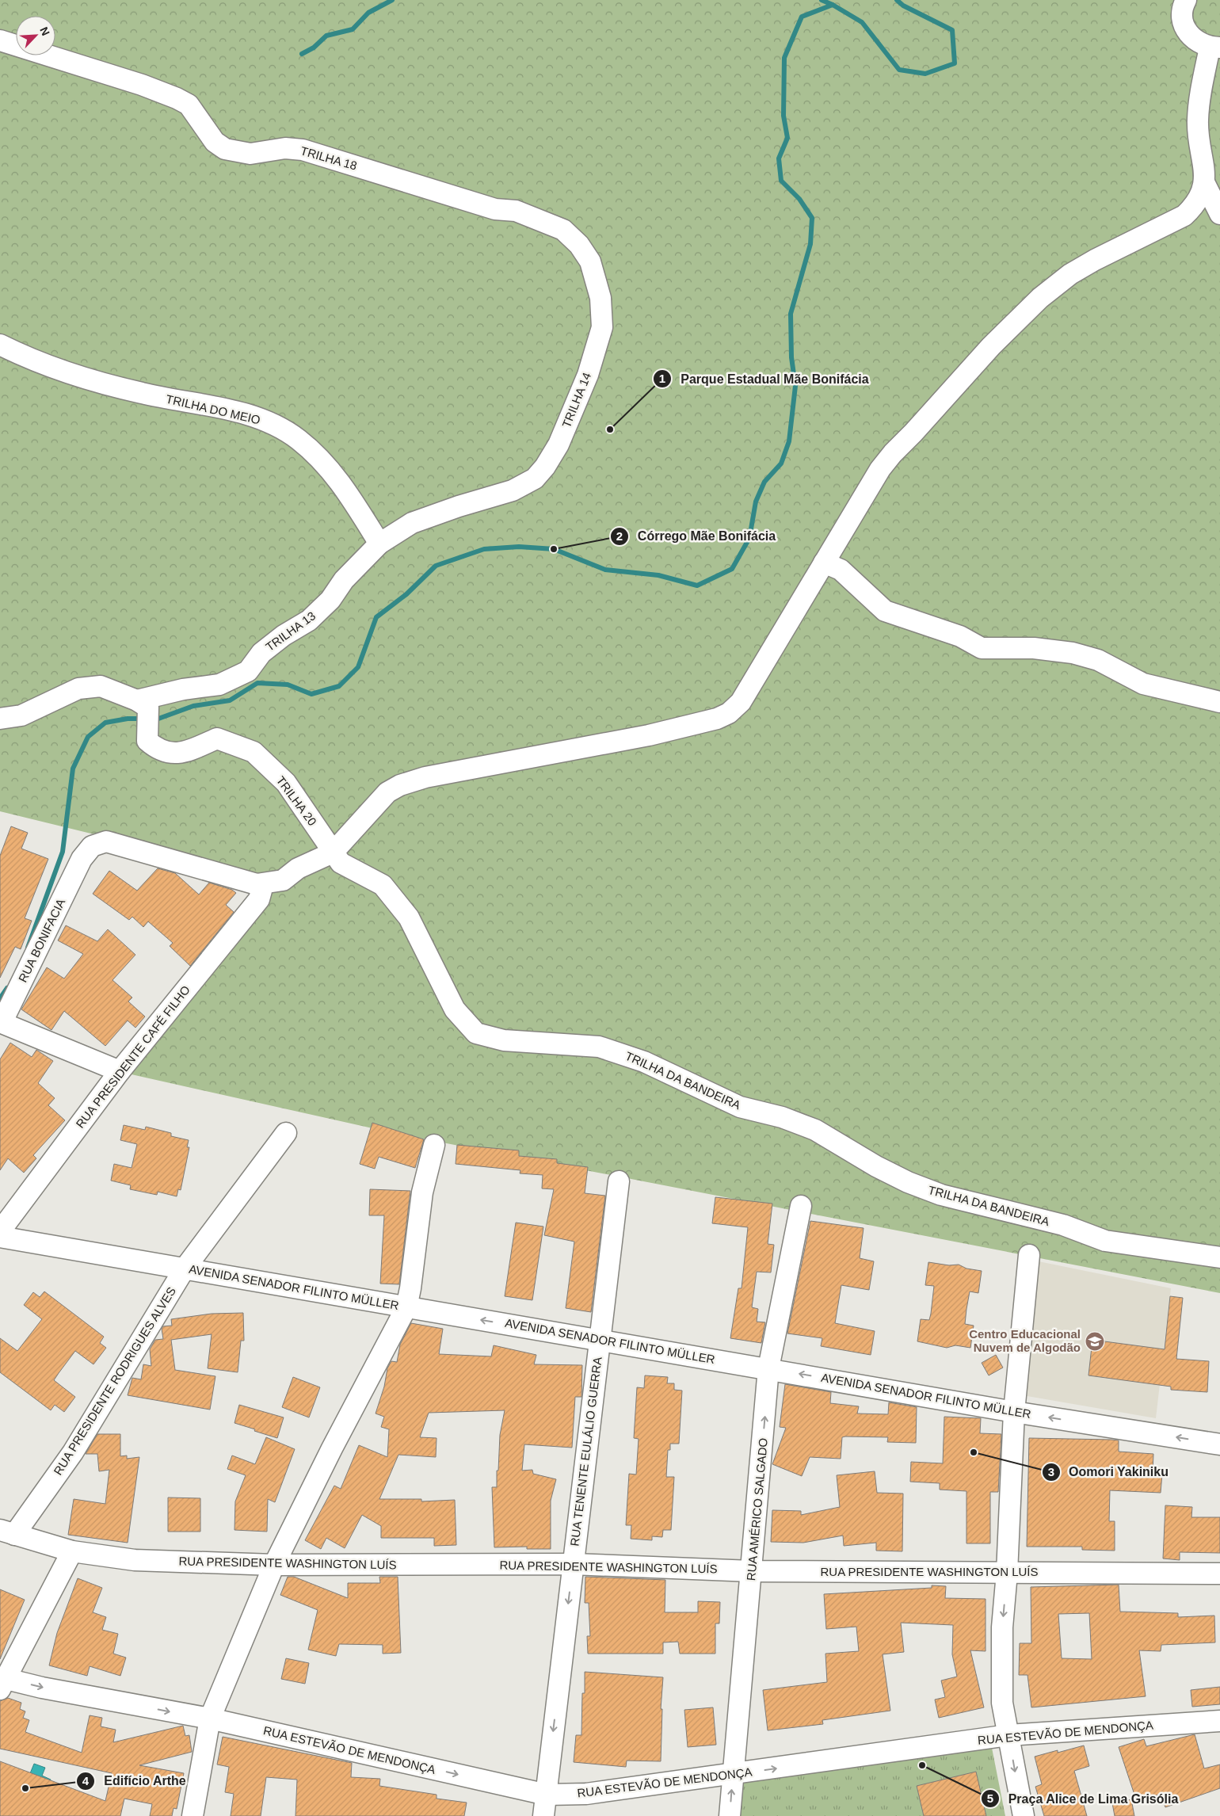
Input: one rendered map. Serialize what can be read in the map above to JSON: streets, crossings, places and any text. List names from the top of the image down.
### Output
{
  "streets": {
    "street": [
      "TRILHA 18",
      "TRILHA 14",
      "TRILHA DO MEIO",
      "TRILHA 13",
      "TRILHA 20",
      "RUA BONIFACIA",
      "RUA PRESIDENTE CAFÉ FILHO",
      "TRILHA DA BANDEIRA",
      "AVENIDA SENADOR FILINTO MÜLLER",
      "RUA PRESIDENTE RODRIGUES ALVES",
      "RUA TENENTE EULÁLIO GUERRA",
      "RUA AMÉRICO SALGADO",
      "RUA PRESIDENTE WASHINGTON LUÍS",
      "RUA ESTEVÃO DE MENDONÇA"
    ]
  },
  "crossings": [
    ["TRILHA 18", "TRILHA 14"],
    ["TRILHA 14", "TRILHA DO MEIO"],
    ["TRILHA 14", "TRILHA 13"],
    ["TRILHA DO MEIO", "TRILHA 13"],
    ["TRILHA 13", "TRILHA 20"],
    ["TRILHA 20", "TRILHA DA BANDEIRA"],
    ["RUA BONIFACIA", "RUA PRESIDENTE CAFÉ FILHO"],
    ["AVENIDA SENADOR FILINTO MÜLLER", "RUA PRESIDENTE RODRIGUES ALVES"],
    ["AVENIDA SENADOR FILINTO MÜLLER", "RUA TENENTE EULÁLIO GUERRA"],
    ["AVENIDA SENADOR FILINTO MÜLLER", "RUA AMÉRICO SALGADO"],
    ["RUA PRESIDENTE RODRIGUES ALVES", "RUA PRESIDENTE WASHINGTON LUÍS"],
    ["RUA TENENTE EULÁLIO GUERRA", "RUA PRESIDENTE WASHINGTON LUÍS"],
    ["RUA TENENTE EULÁLIO GUERRA", "RUA ESTEVÃO DE MENDONÇA"],
    ["RUA AMÉRICO SALGADO", "RUA PRESIDENTE WASHINGTON LUÍS"],
    ["RUA AMÉRICO SALGADO", "RUA ESTEVÃO DE MENDONÇA"]
  ],
  "one_way": [
    "AVENIDA SENADOR FILINTO MÜLLER",
    "RUA TENENTE EULÁLIO GUERRA",
    "RUA AMÉRICO SALGADO",
    "RUA ESTEVÃO DE MENDONÇA"
  ],
  "places": {
    "other": [
      "Parque Estadual Mãe Bonifácia",
      "Córrego Mãe Bonifácia",
      "Oomori Yakiniku",
      "Praça Alice de Lima Grisólia",
      "Edifício Arthe"
    ],
    "school or university": ["Centro Educacional Nuvem de Algodão"]
  },
  "north": "top right"
}
